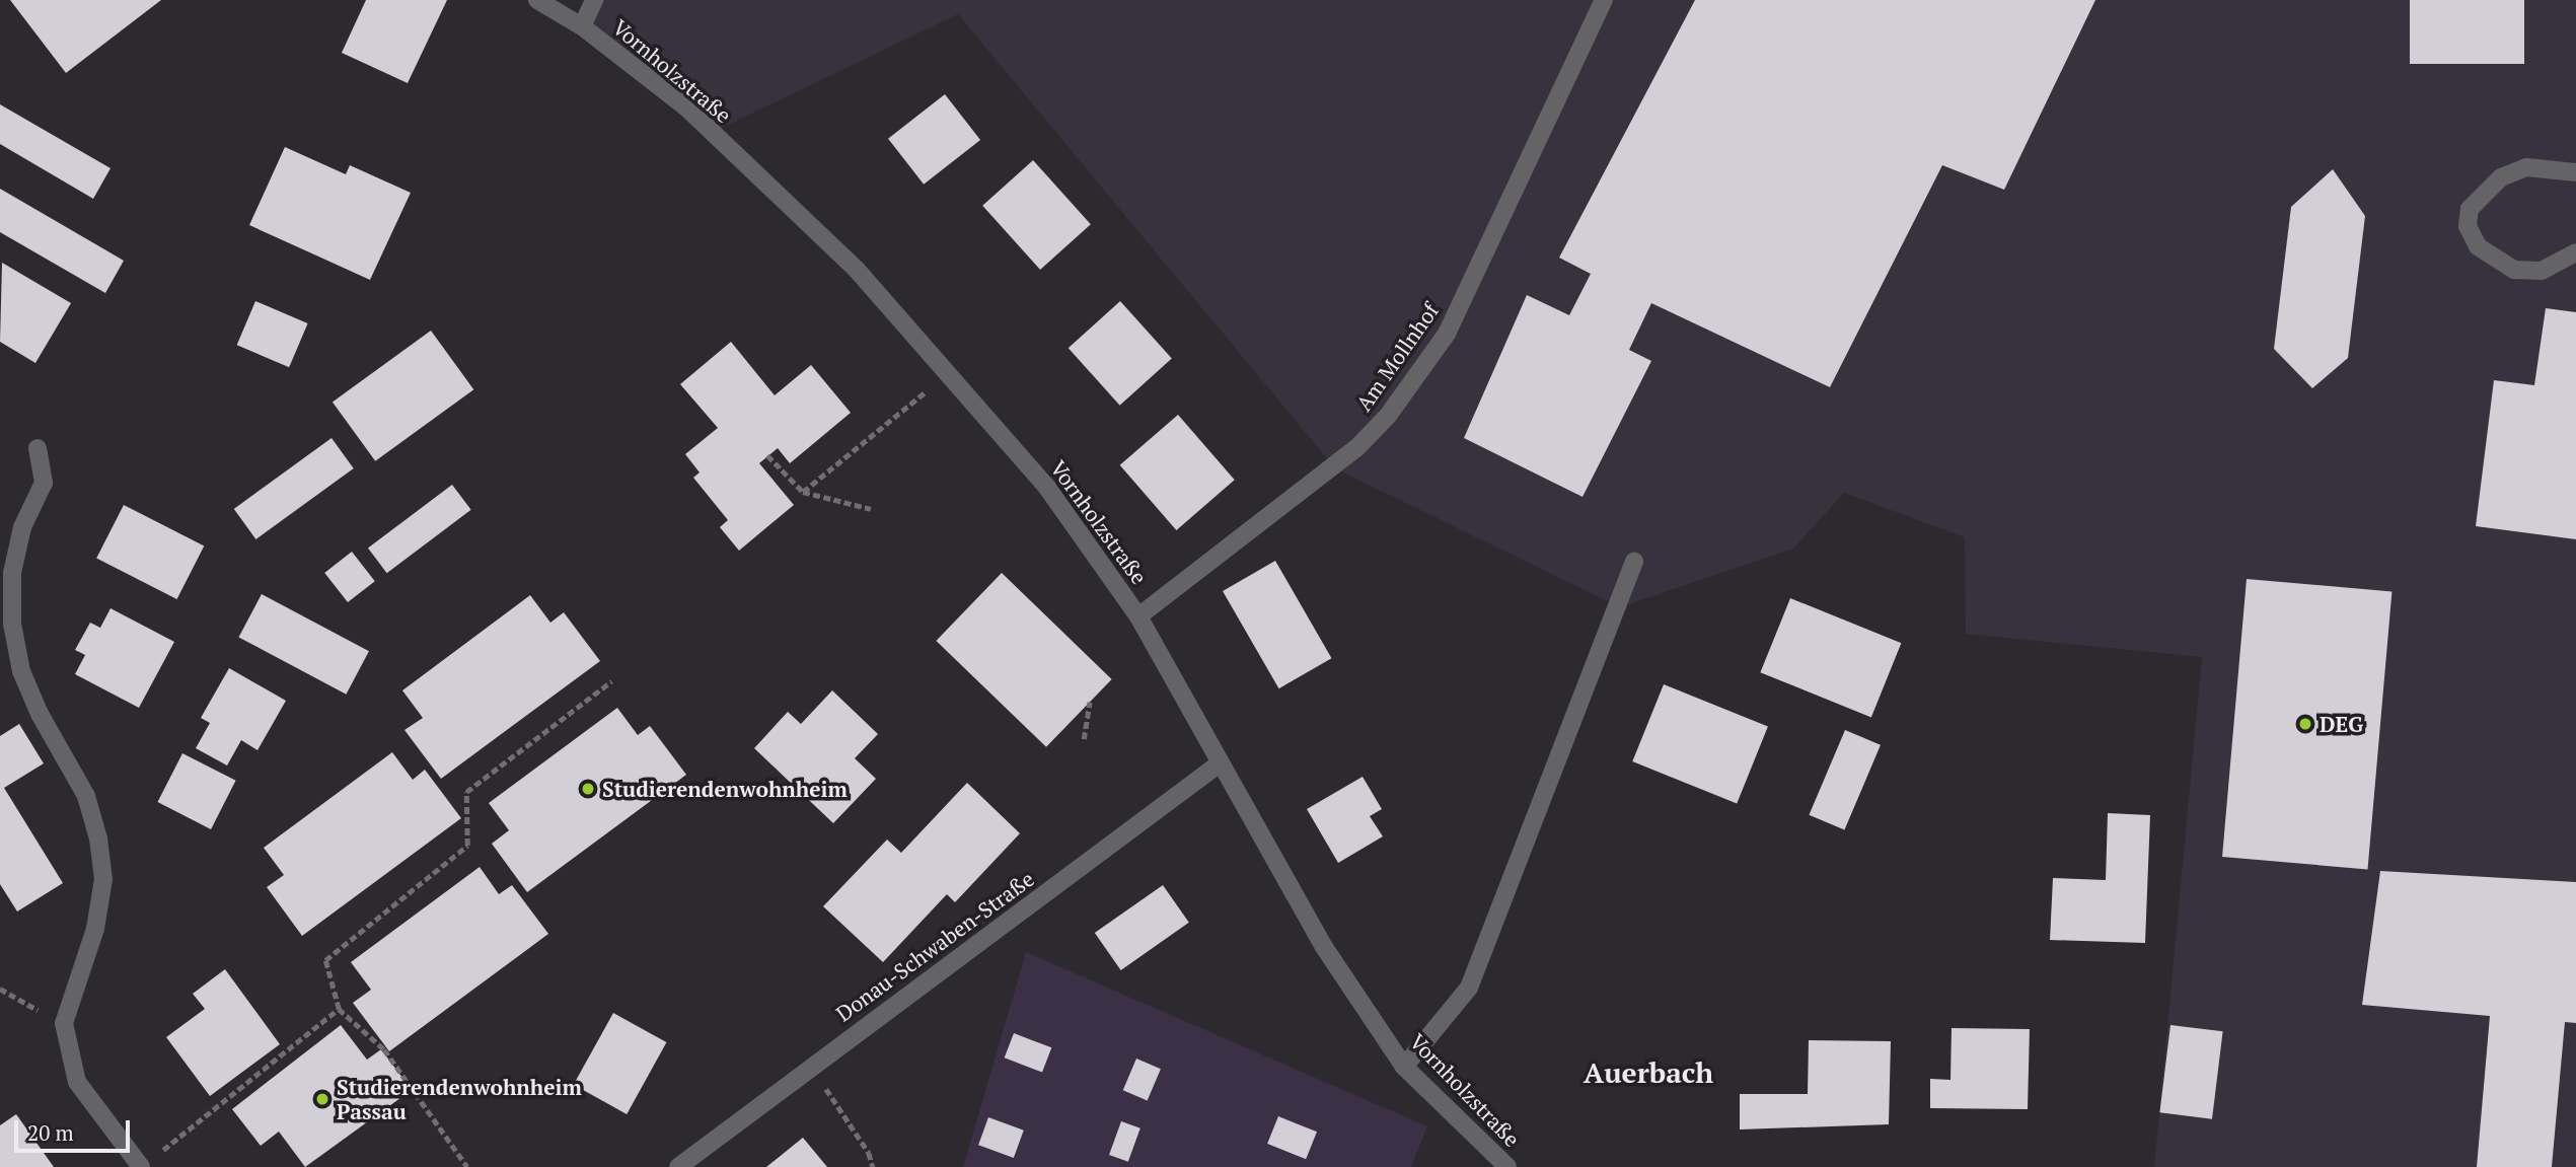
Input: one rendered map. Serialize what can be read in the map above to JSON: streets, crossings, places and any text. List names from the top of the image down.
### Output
{
  "streets": {
    "street": ["Vornholzstraße", "Am Mollnhof", "Donau-Schwaben-Straße"]
  },
  "crossings": [
    ["Vornholzstraße", "Am Mollnhof"],
    ["Vornholzstraße", "Donau-Schwaben-Straße"]
  ],
  "districts": ["Auerbach"],
  "places": ["DEG", "Studierendenwohnheim", "Studierendenwohnheim Passau"],
  "scale_bar": "20 m"
}
